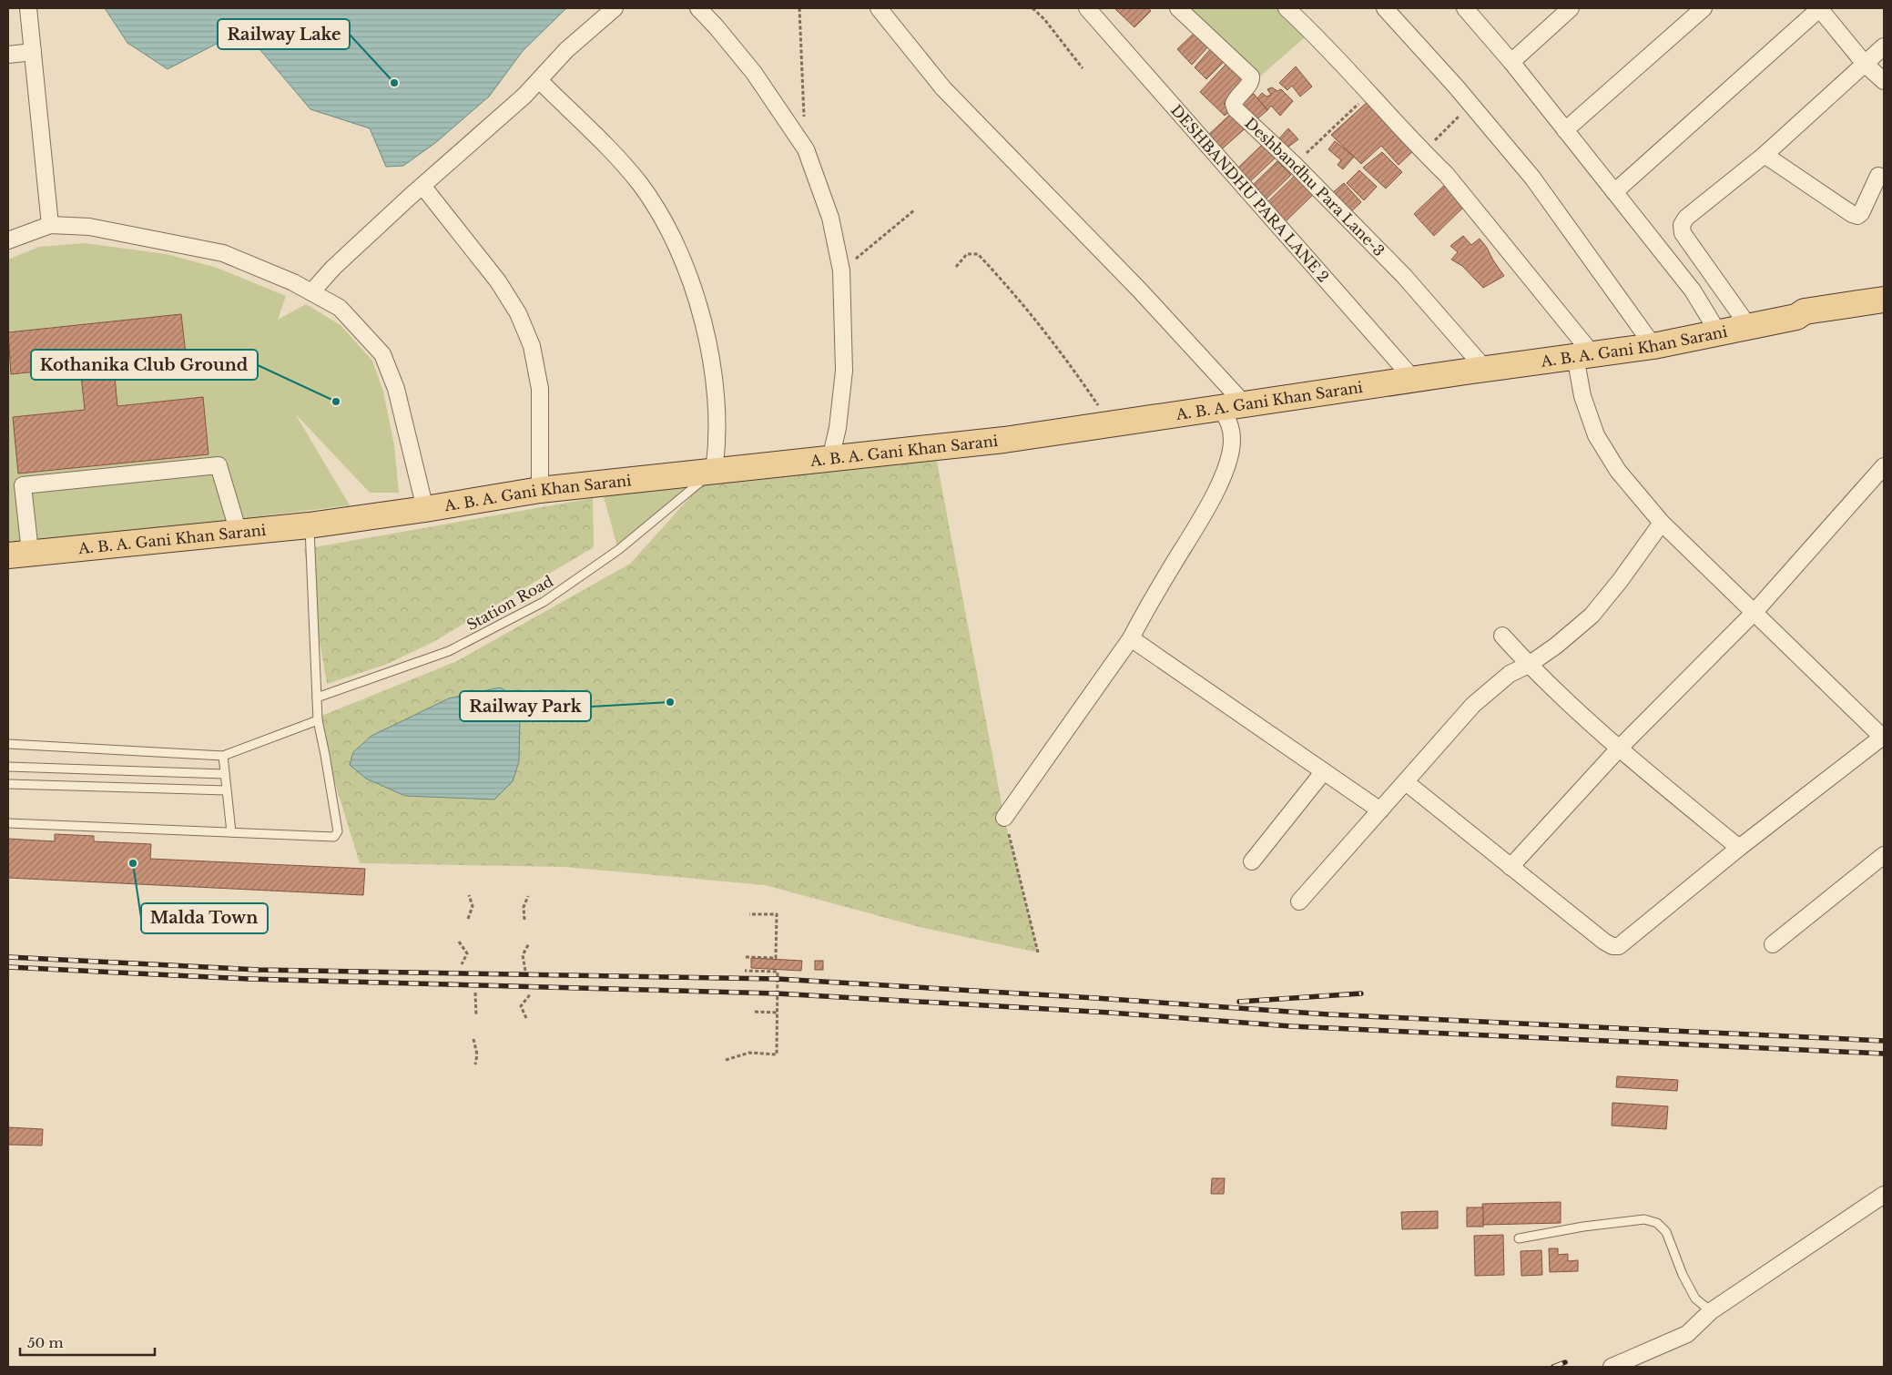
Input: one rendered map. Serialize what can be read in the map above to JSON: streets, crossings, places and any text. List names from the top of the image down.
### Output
{
  "streets": {
    "main road": ["A. B. A. Gani Khan Sarani"],
    "street": ["Deshbandhu Para Lane-3", "DESHBANDHU PARA LANE 2"],
    "lane": ["Station Road"]
  },
  "crossings": [
    ["Deshbandhu Para Lane-3", "A. B. A. Gani Khan Sarani"],
    ["DESHBANDHU PARA LANE 2", "A. B. A. Gani Khan Sarani"],
    ["A. B. A. Gani Khan Sarani", "Station Road"]
  ],
  "places": [
    "Railway Lake",
    "Kothanika Club Ground",
    "Railway Park",
    "Malda Town"
  ],
  "scale_bar": "50 m"
}
